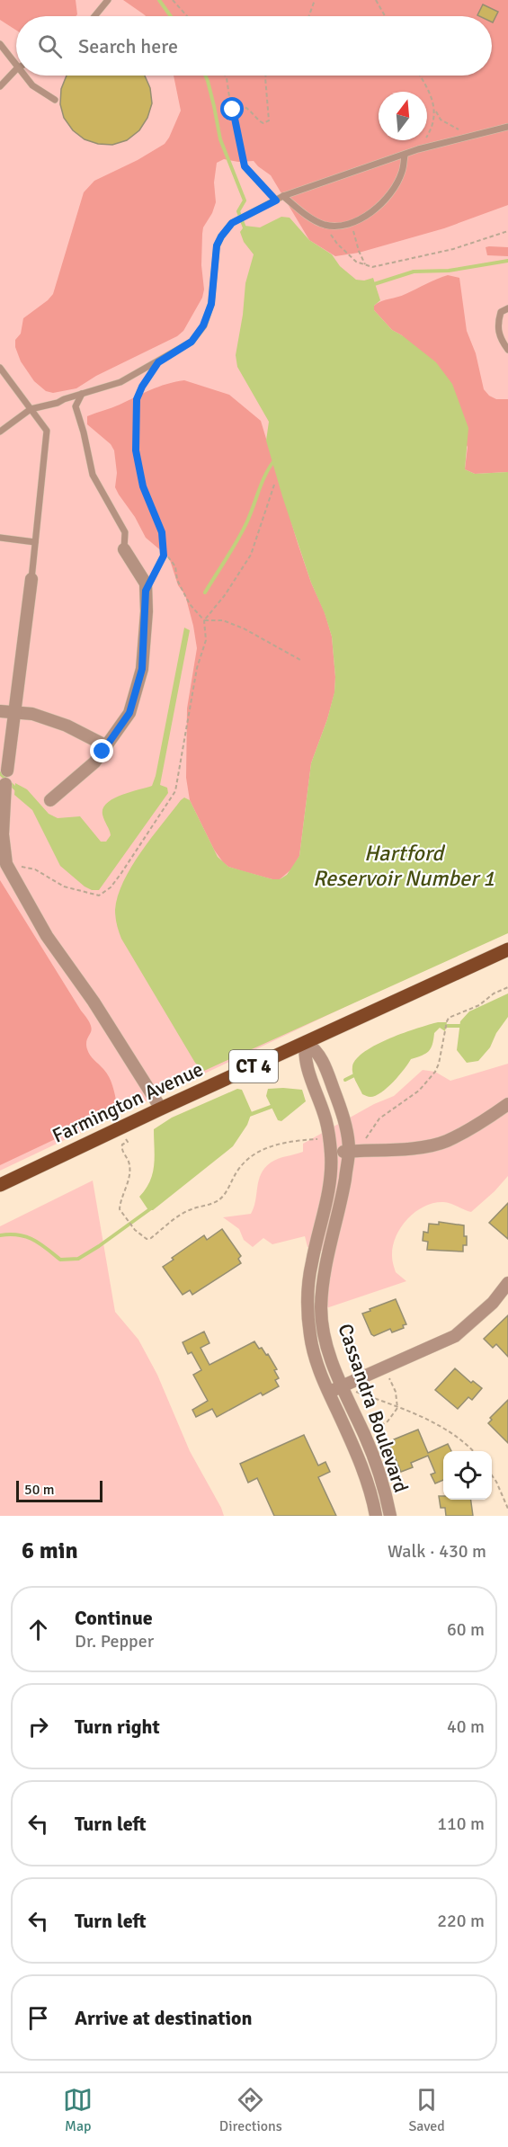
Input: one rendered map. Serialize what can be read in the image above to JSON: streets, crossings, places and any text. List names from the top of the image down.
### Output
{
  "streets": {
    "main road": ["CT 4", "Farmington Avenue"],
    "street": ["Cassandra Boulevard"]
  },
  "crossings": [
    ["Farmington Avenue", "Cassandra Boulevard"]
  ],
  "water": ["Hartford Reservoir Number 1"],
  "scale_bar": "50 m",
  "north": "top",
  "page": {
    "search": "Search here",
    "scale": "50 m",
    "heading": ["6 min", "Walk · 430 m"],
    "list": [
      ["Continue", "Dr. Pepper", "60 m"],
      ["Turn right", "40 m"],
      ["Turn left", "110 m"],
      ["Turn left", "220 m"],
      "Arrive at destination"
    ],
    "nav": ["Map", "Directions", "Saved"]
  }
}
